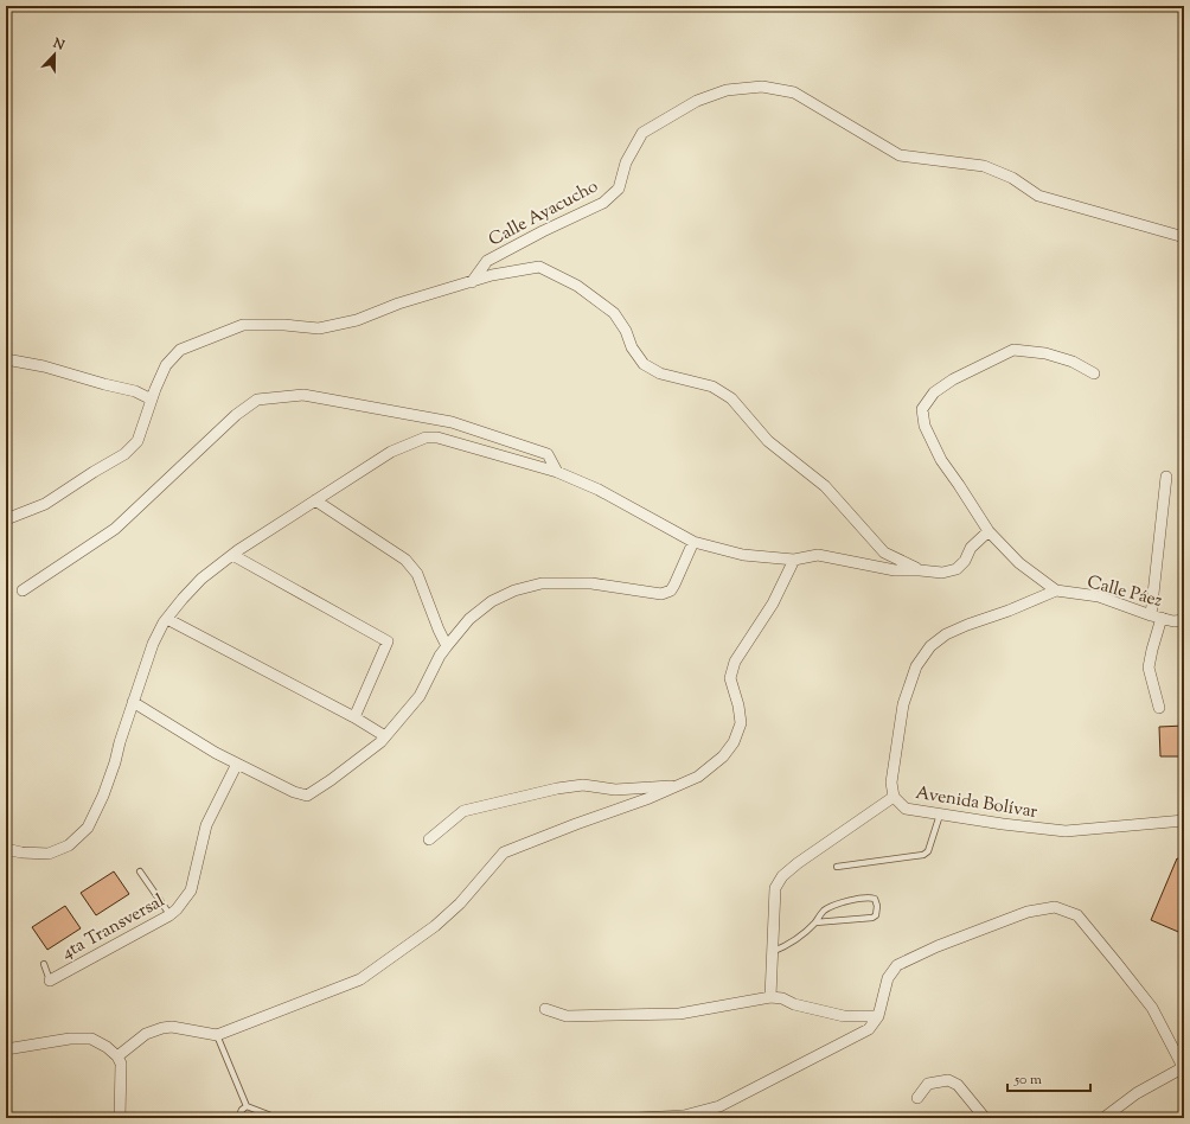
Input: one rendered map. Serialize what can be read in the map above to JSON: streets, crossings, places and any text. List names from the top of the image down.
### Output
{
  "streets": {
    "street": [
      "Calle Ayacucho",
      "Calle Páez",
      "Avenida Bolívar",
      "4ta Transversal"
    ]
  },
  "crossings": [
    ["Calle Páez", "Avenida Bolívar"]
  ],
  "scale_bar": "50 m",
  "north": "top"
}
